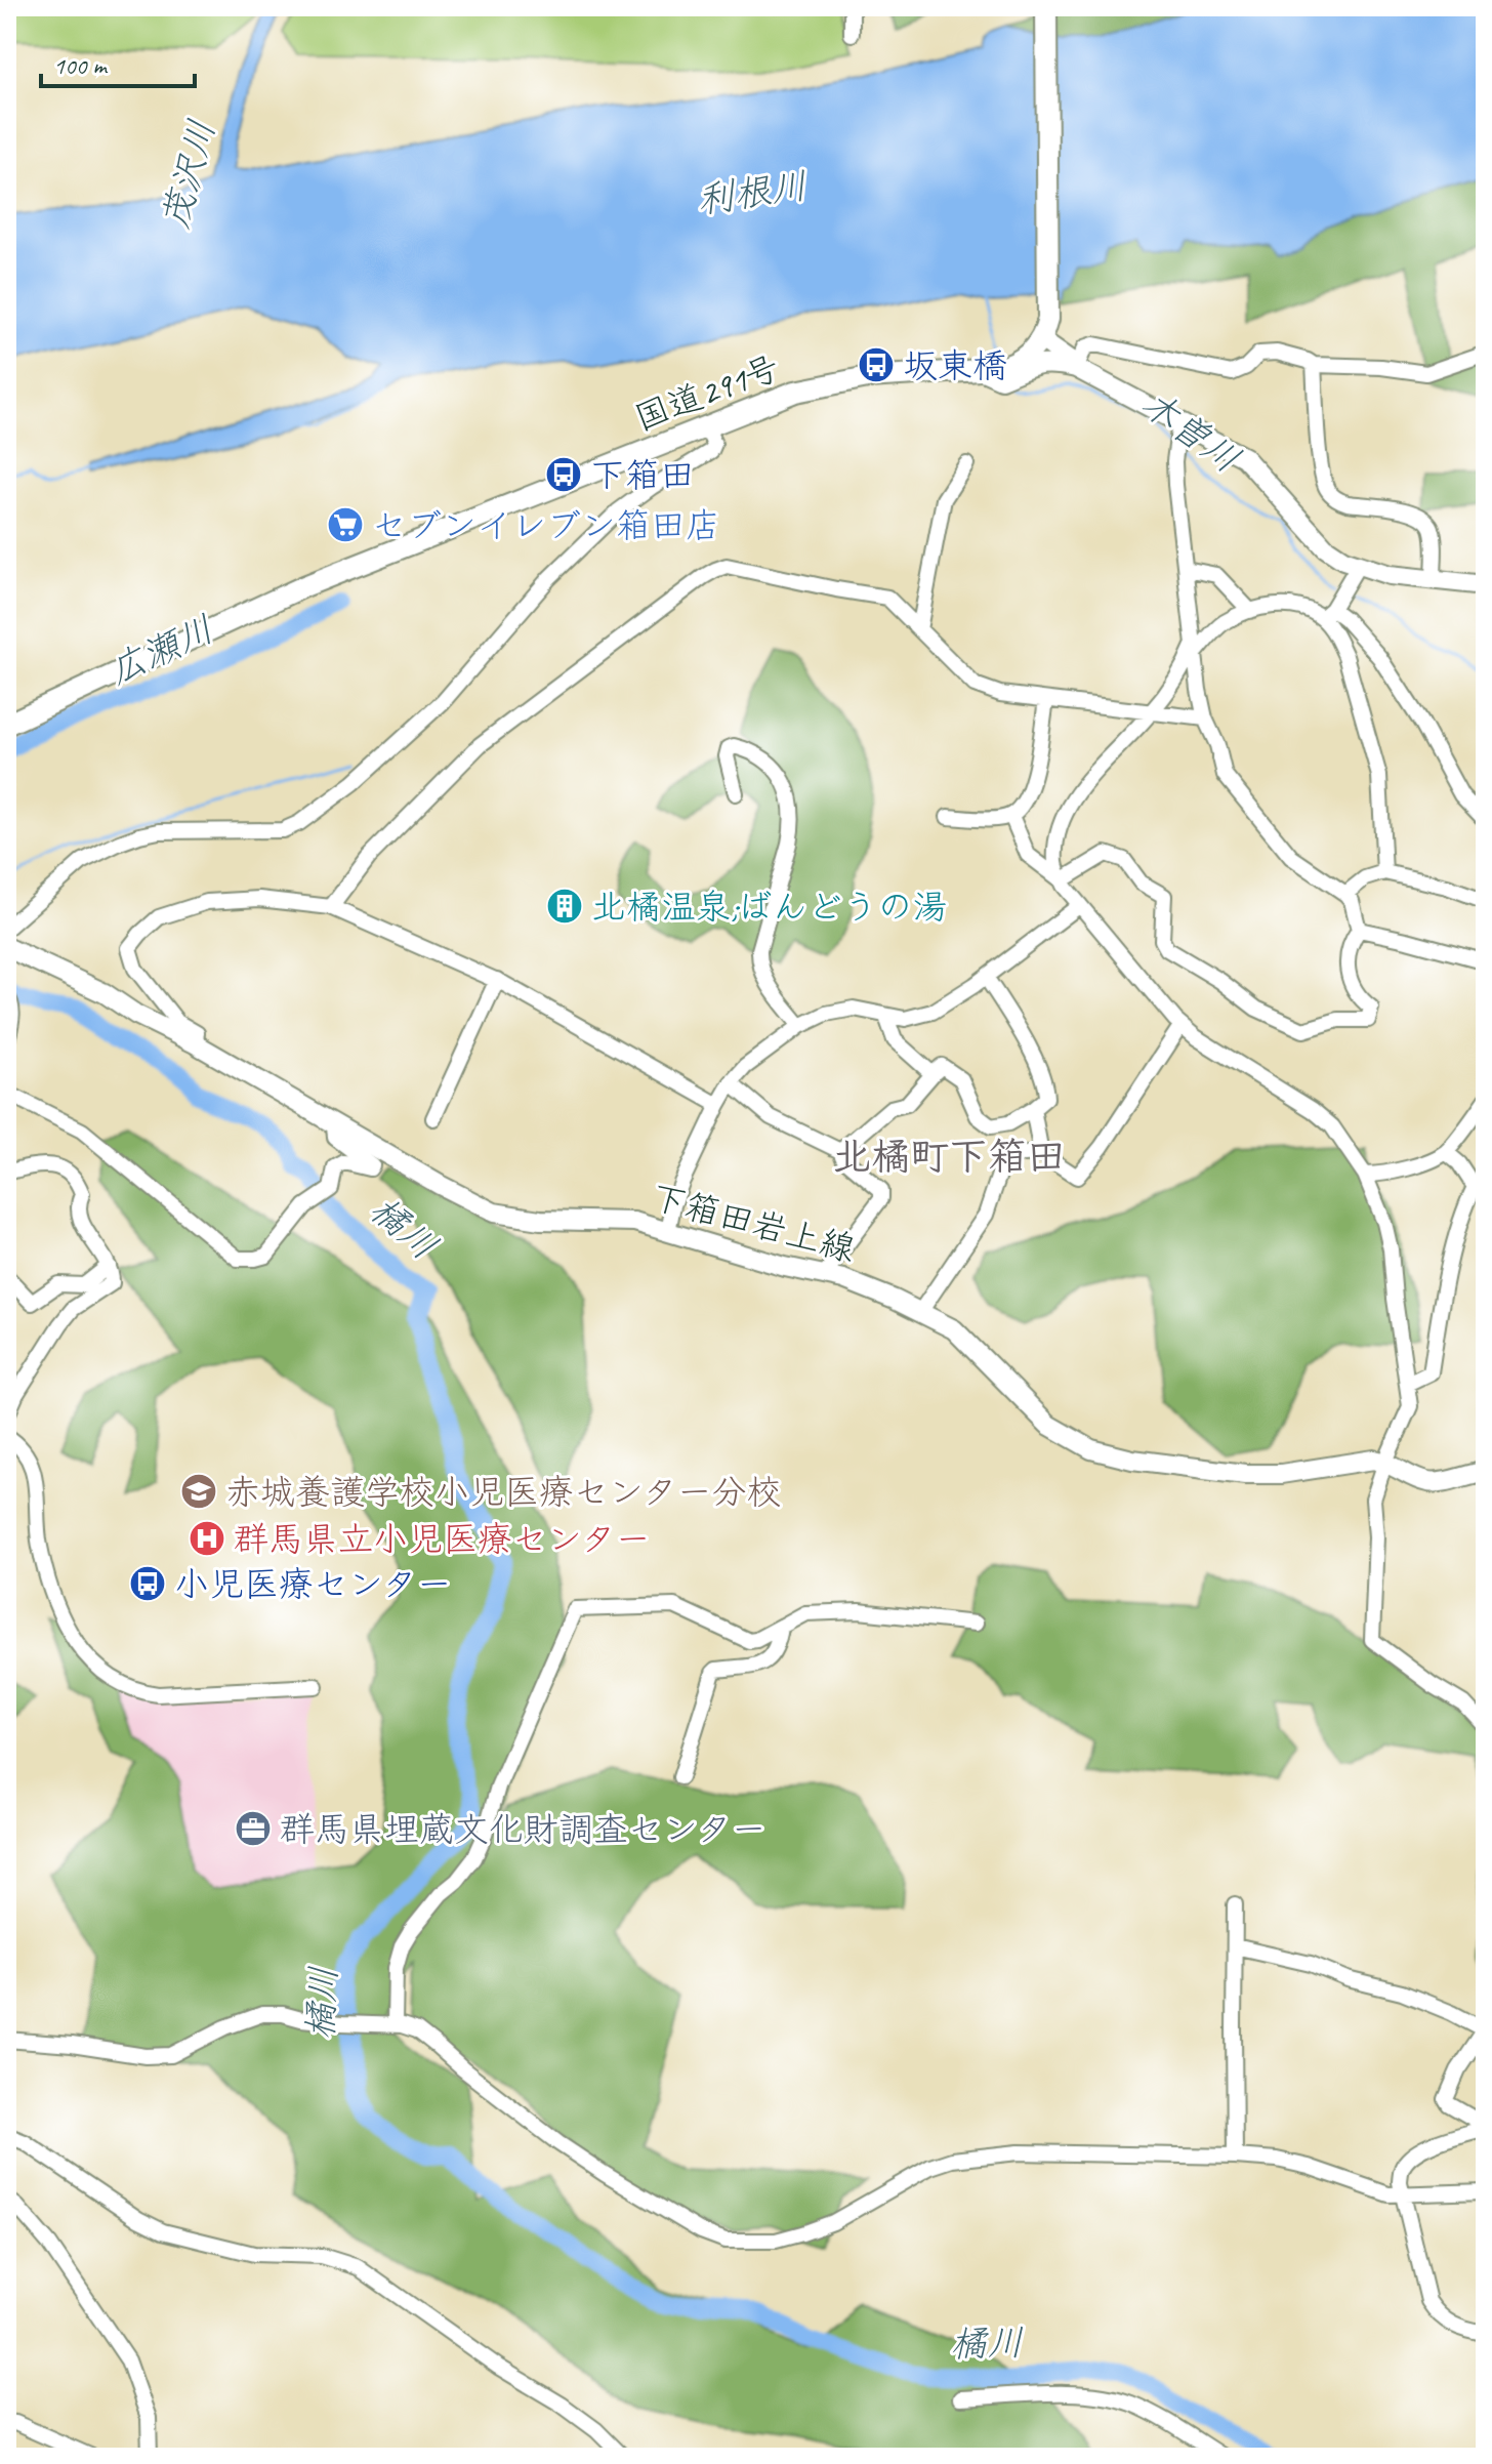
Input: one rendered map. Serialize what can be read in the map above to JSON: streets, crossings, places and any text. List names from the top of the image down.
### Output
{
  "streets": {
    "highway": ["国道291号"],
    "main road": ["下箱田岩上線"]
  },
  "districts": ["北橘町下箱田"],
  "water": [
    "茂沢川",
    "利根川",
    "木曽川",
    "広瀬川",
    "橘川"
  ],
  "places": {
    "bus stop": ["坂東橋", "下箱田", "小児医療センター"],
    "supermarket": ["セブンイレブン箱田店"],
    "building": ["北橘温泉;ばんどうの湯"],
    "school or university": ["赤城養護学校小児医療センター分校"],
    "hospital": ["群馬県立小児医療センター"],
    "office": ["群馬県埋蔵文化財調査センター"]
  },
  "scale_bar": "100 m"
}
